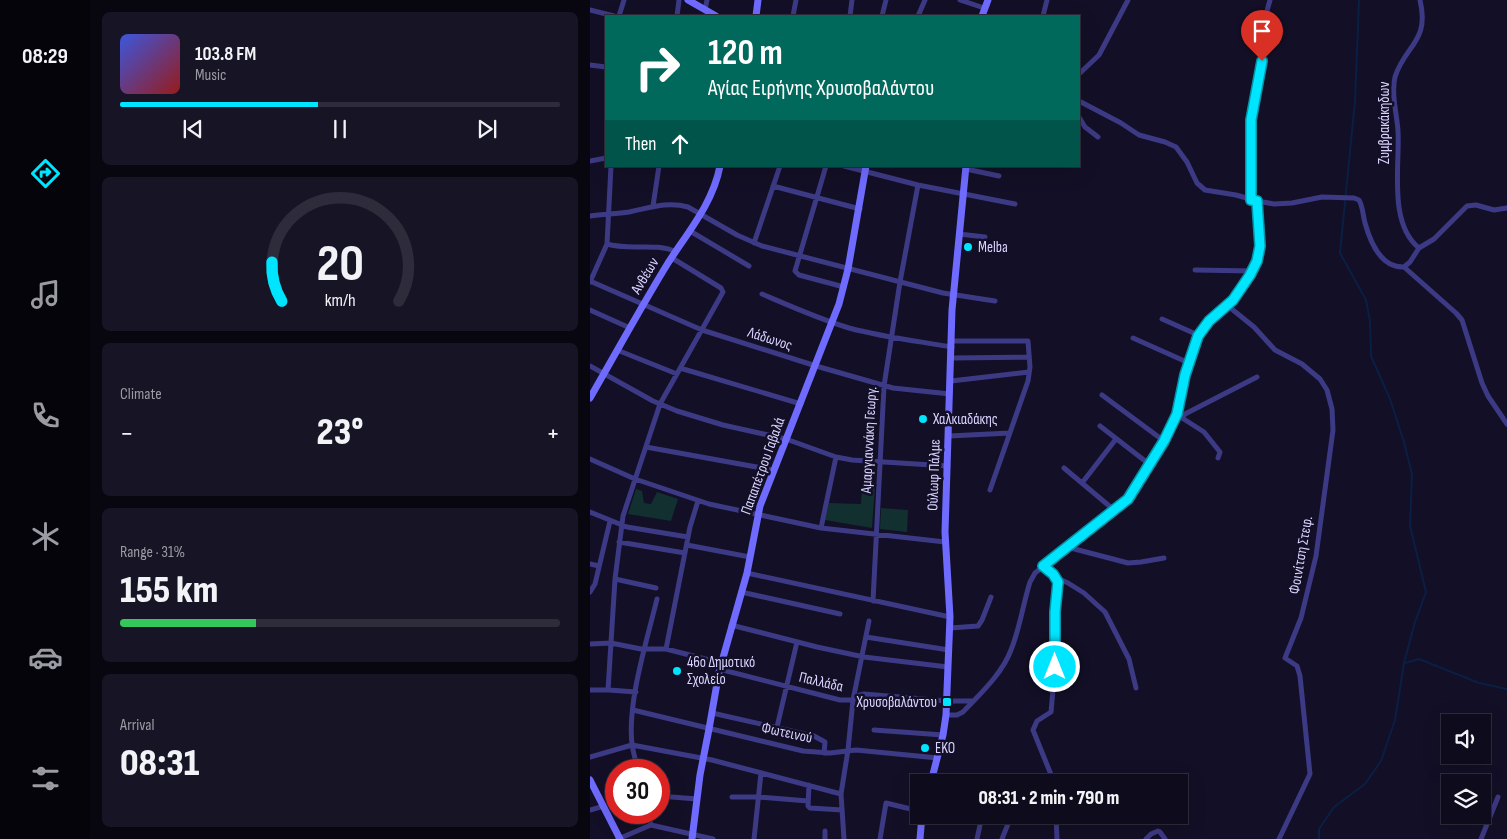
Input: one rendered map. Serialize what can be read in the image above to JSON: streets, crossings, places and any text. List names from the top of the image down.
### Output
{
  "streets": {
    "street": [
      "Ζυμβρακάκηδων",
      "Ανθέων",
      "Λάδωνος",
      "Αμαργιαννάκη Γεωργ.",
      "Παπαπέτρου Γαβαλά",
      "Ούλωφ Πάλμε",
      "Φοινίτση Στεφ.",
      "Παλλάδα",
      "Φωτεινού"
    ]
  },
  "crossings": [
    ["Ανθέων", "Λάδωνος"],
    ["Λάδωνος", "Αμαργιαννάκη Γεωργ."],
    ["Λάδωνος", "Παπαπέτρου Γαβαλά"],
    ["Λάδωνος", "Ούλωφ Πάλμε"],
    ["Παπαπέτρου Γαβαλά", "Παλλάδα"],
    ["Παπαπέτρου Γαβαλά", "Φωτεινού"],
    ["Ούλωφ Πάλμε", "Παλλάδα"],
    ["Ούλωφ Πάλμε", "Φωτεινού"]
  ],
  "places": {
    "other": [
      "Melba",
      "Χαλκιαδάκης",
      "46ο Δημοτικό Σχολείο",
      "EKO"
    ],
    "transit": ["Χρυσοβαλάντου"]
  },
  "page": {
    "tabs": "08:29",
    "turn": ["120 m", "Αγίας Ειρήνης Χρυσοβαλάντου"],
    "song": ["103.8 FM", "Music"],
    "then": "Then",
    "tile": [
      "Climate",
      ["Range · 31%", "155 km"],
      ["Arrival", "08:31"]
    ],
    "heat": ["−", "23°", "+"],
    "limit": "30",
    "trip": "08:31 · 2 min · 790 m",
    "gauge": ["20", "km/h"]
  }
}
